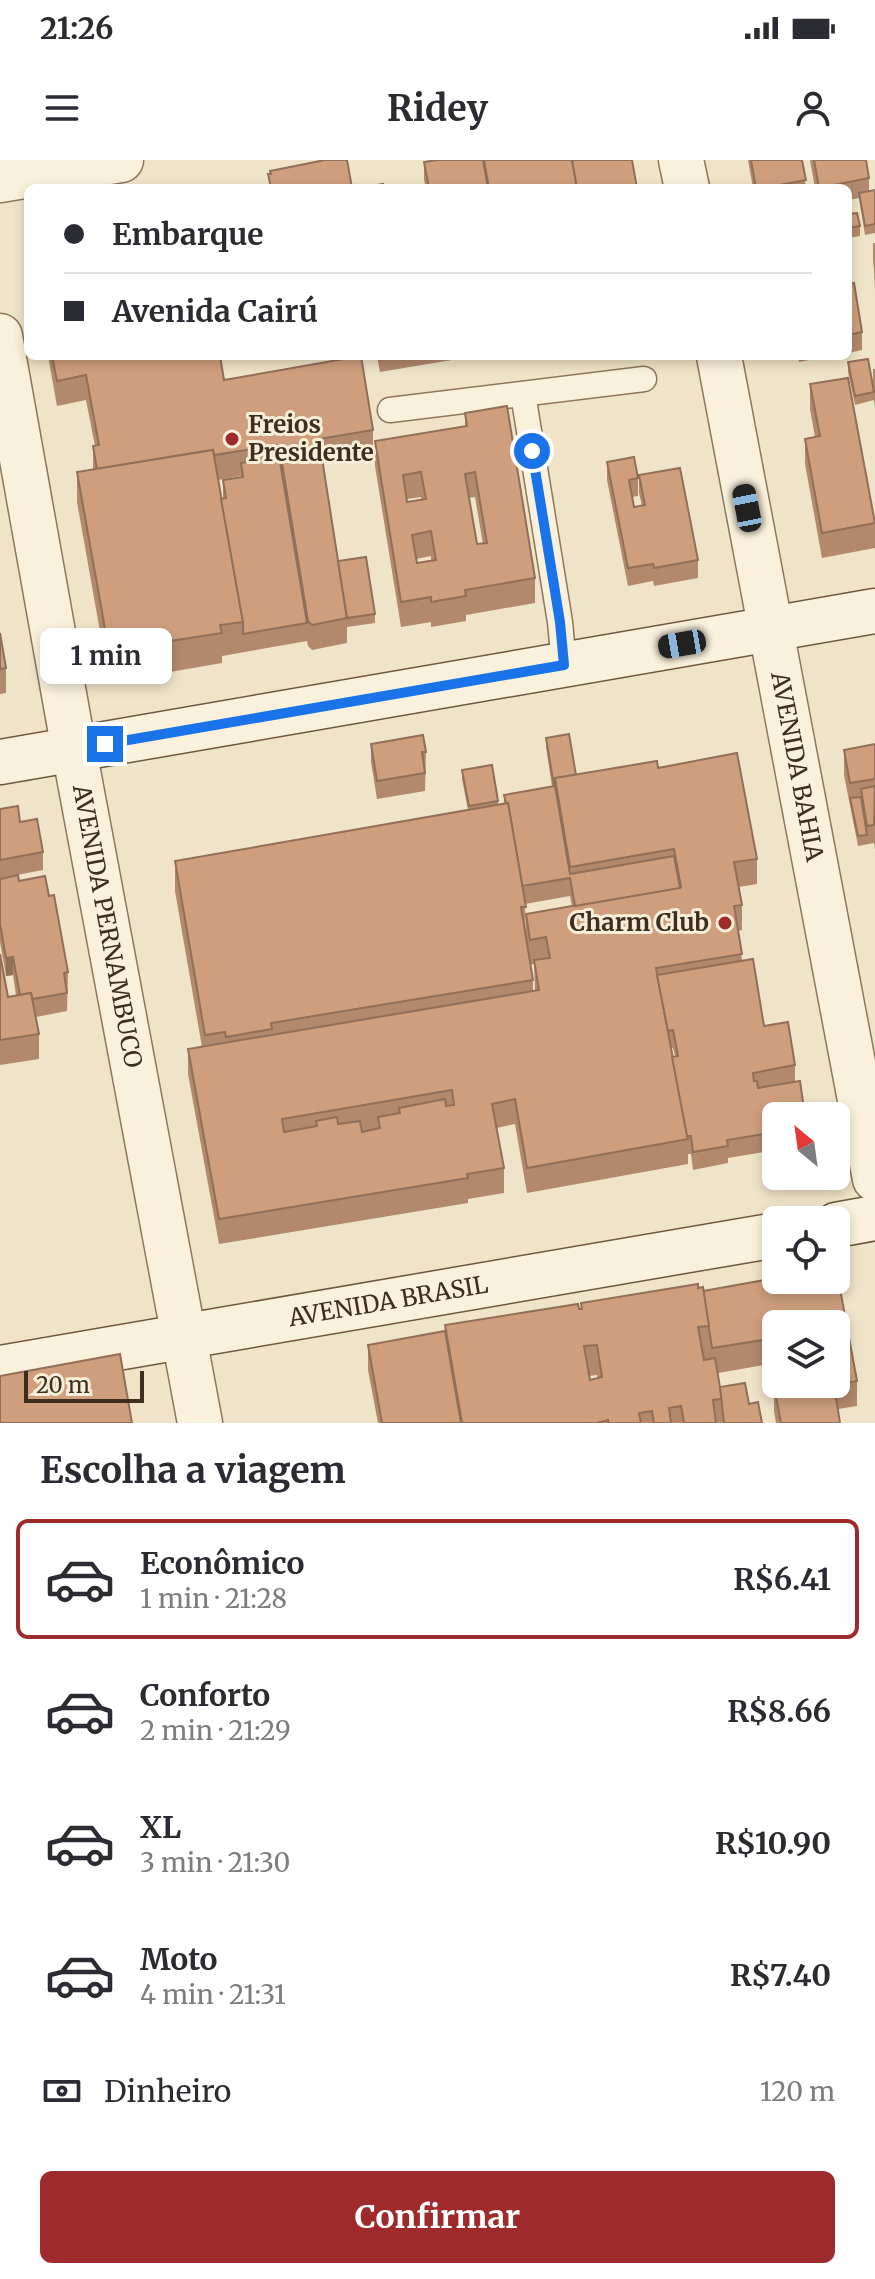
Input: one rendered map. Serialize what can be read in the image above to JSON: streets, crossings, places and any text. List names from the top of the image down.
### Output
{
  "streets": {
    "street": ["AVENIDA BAHIA", "AVENIDA PERNAMBUCO", "AVENIDA BRASIL"]
  },
  "crossings": [
    ["AVENIDA PERNAMBUCO", "AVENIDA BRASIL"]
  ],
  "places": ["Freios Presidente", "Charm Club"],
  "scale_bar": "20 m",
  "north": "top left",
  "page": {
    "status": "21:26",
    "header": "Ridey",
    "banner": ["Embarque", "Avenida Cairú"],
    "bubble": "1 min",
    "scale": "20 m",
    "heading": "Escolha a viagem",
    "list": [
      {
        "name": "Econômico",
        "note": "1 min · 21:28",
        "value": "R$6.41"
      },
      {
        "name": "Conforto",
        "note": "2 min · 21:29",
        "value": "R$8.66"
      },
      {
        "name": "XL",
        "note": "3 min · 21:30",
        "value": "R$10.90"
      },
      {
        "name": "Moto",
        "note": "4 min · 21:31",
        "value": "R$7.40"
      }
    ],
    "pay": ["Dinheiro", "120 m"],
    "buttons": "Confirmar"
  }
}
